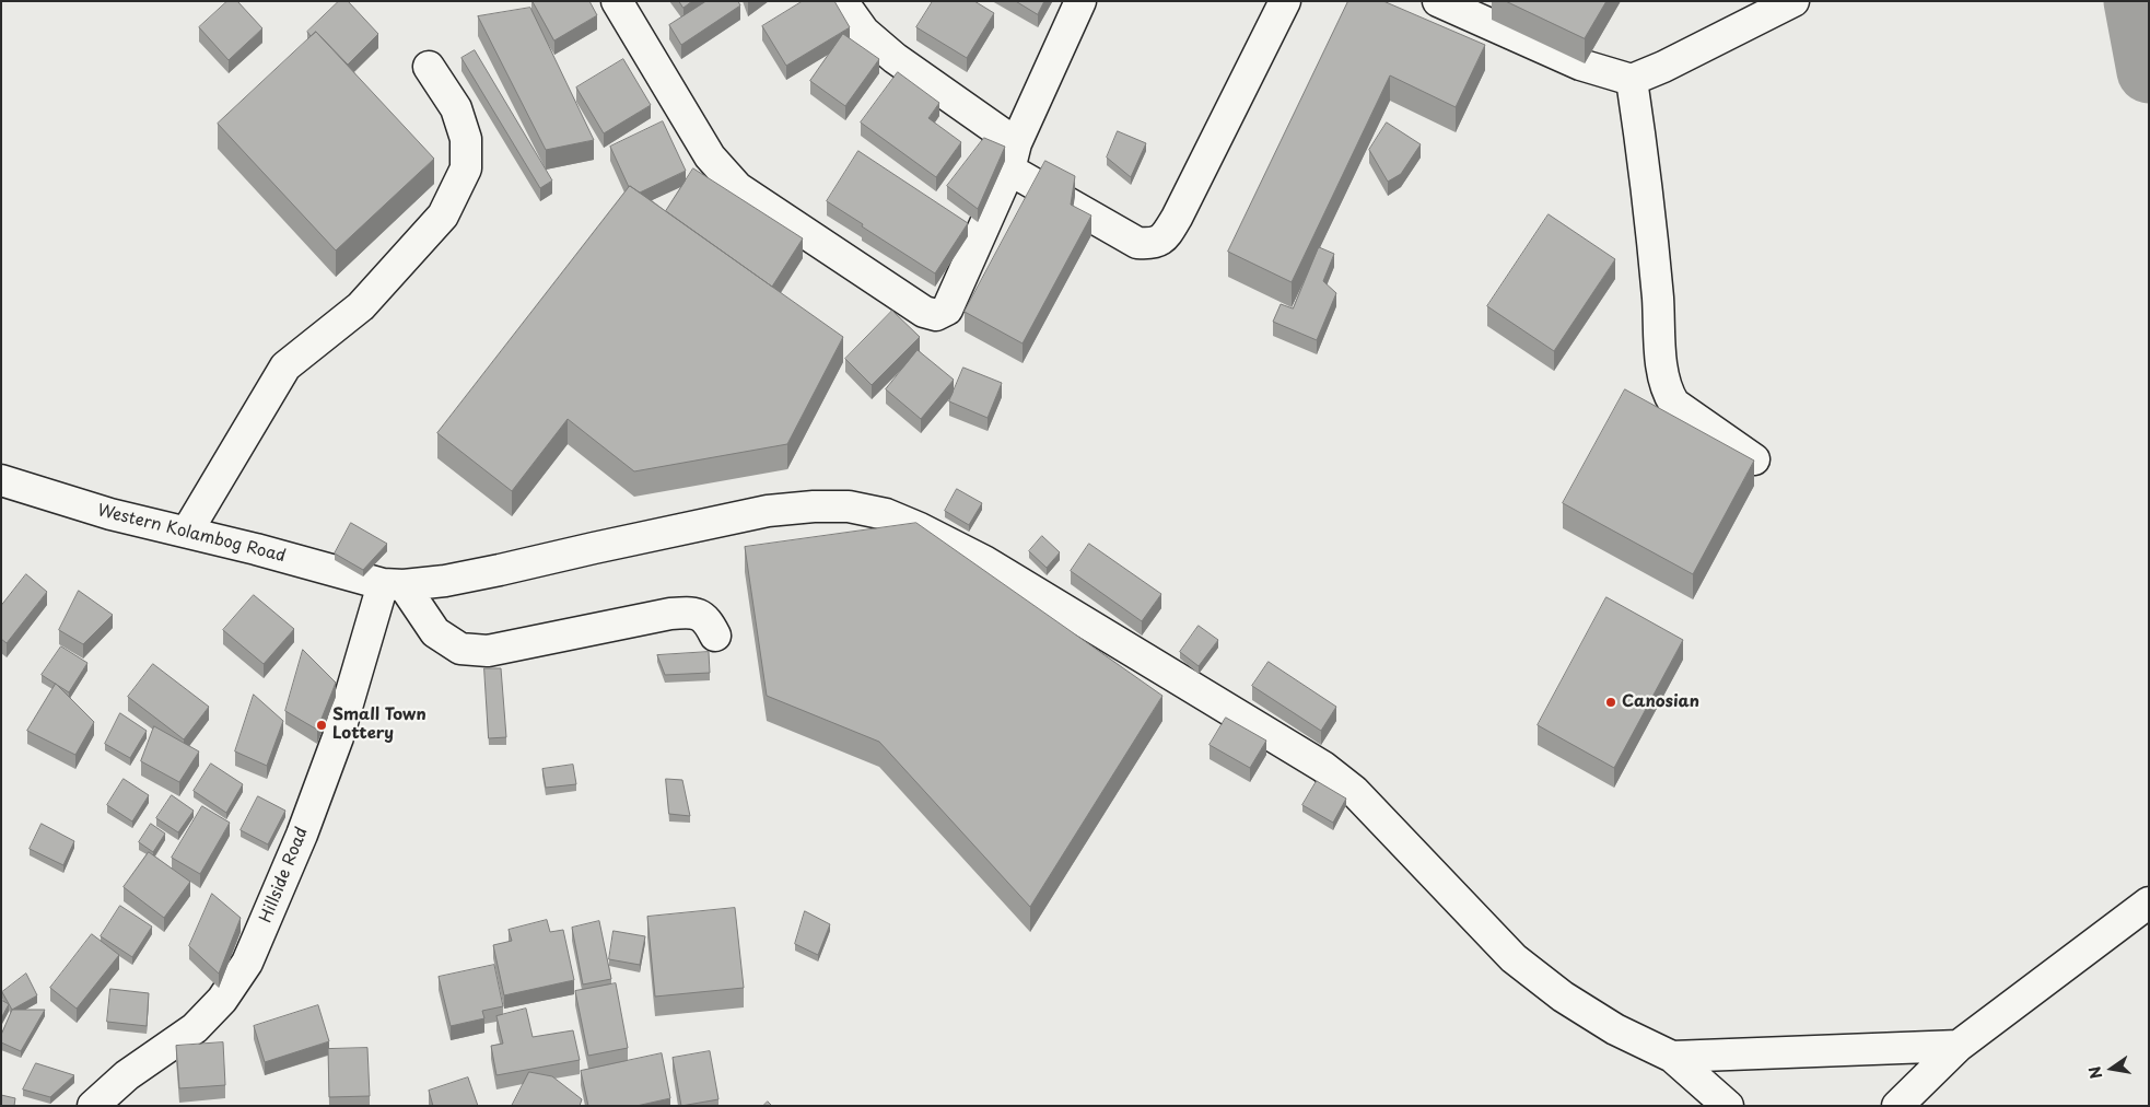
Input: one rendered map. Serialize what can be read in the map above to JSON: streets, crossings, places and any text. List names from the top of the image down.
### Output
{
  "streets": {
    "street": ["Western Kolambog Road", "Hillside Road"]
  },
  "crossings": [
    ["Western Kolambog Road", "Hillside Road"]
  ],
  "places": ["Canosian", "Small Town Lottery"],
  "north": "left"
}
